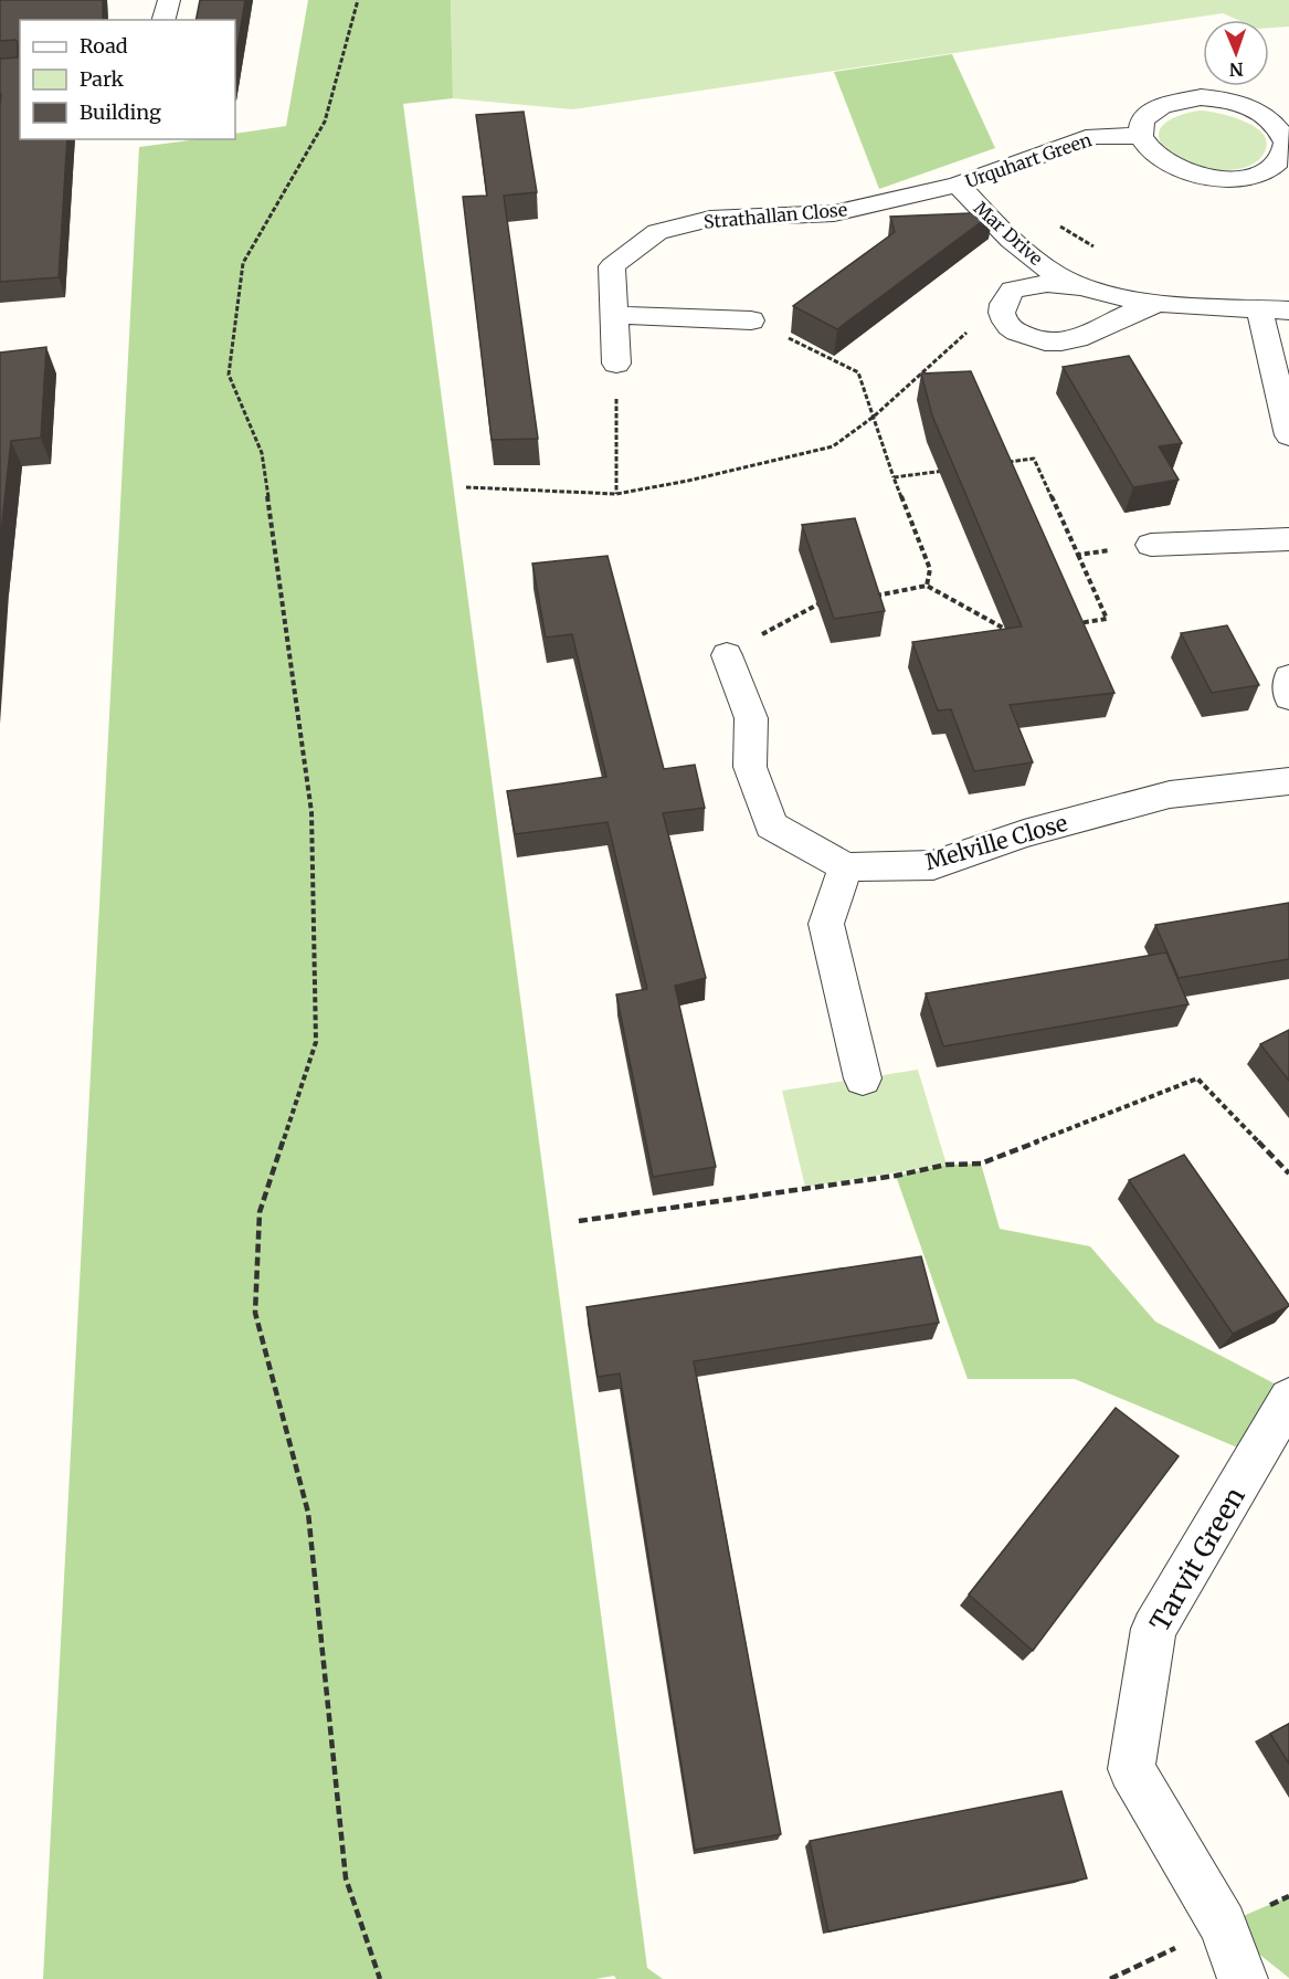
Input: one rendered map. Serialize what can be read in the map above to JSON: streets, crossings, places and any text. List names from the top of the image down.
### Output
{
  "streets": {
    "street": [
      "Urquhart Green",
      "Strathallan Close",
      "Mar Drive",
      "Melville Close",
      "Tarvit Green"
    ]
  },
  "crossings": [
    ["Urquhart Green", "Strathallan Close"],
    ["Urquhart Green", "Mar Drive"],
    ["Strathallan Close", "Mar Drive"]
  ],
  "legend": ["Road", "Park", "Building"],
  "north": "bottom"
}
